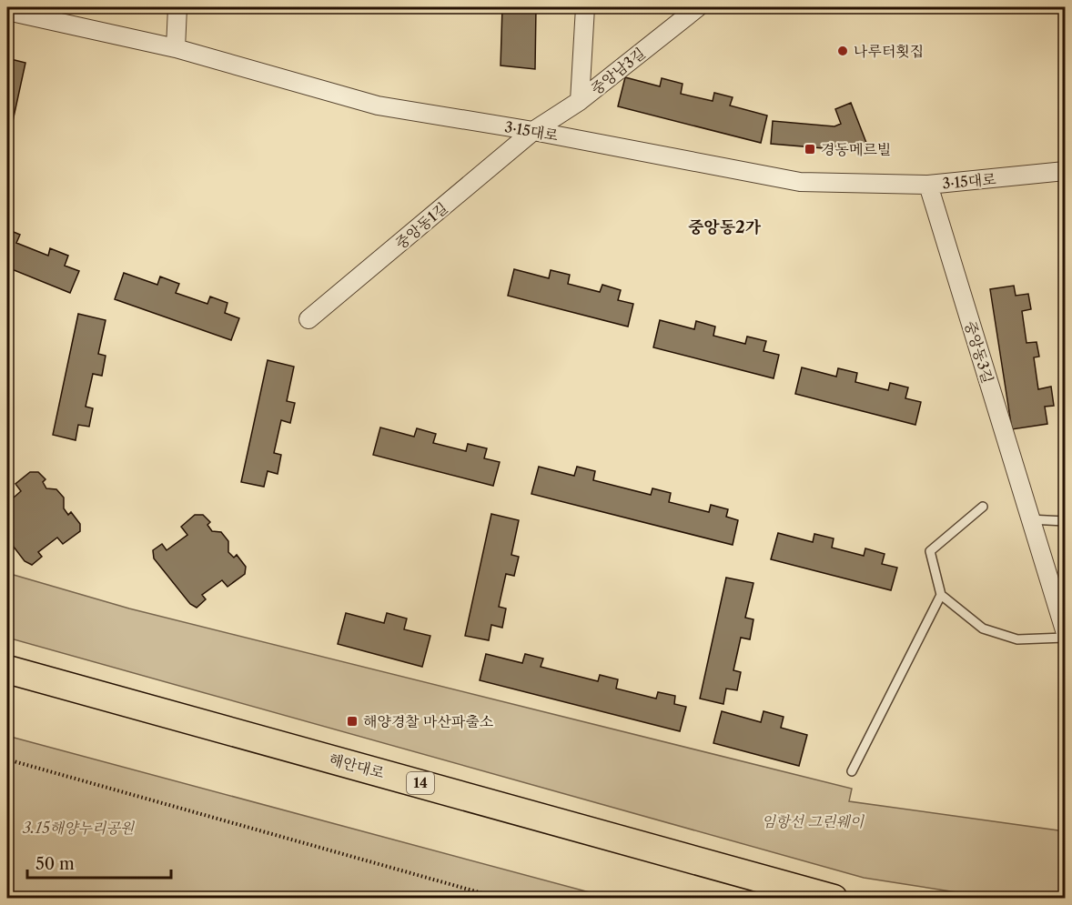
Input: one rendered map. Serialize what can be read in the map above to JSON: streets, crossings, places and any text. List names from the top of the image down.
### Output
{
  "streets": {
    "main road": ["해안대로", "14"],
    "street": [
      "중앙남3길",
      "3·15대로",
      "중앙동1길",
      "중앙동3길"
    ]
  },
  "crossings": [
    ["중앙남3길", "3·15대로"],
    ["중앙남3길", "중앙동1길"],
    ["3·15대로", "중앙동1길"],
    ["3·15대로", "중앙동3길"]
  ],
  "districts": ["중앙동2가"],
  "parks": ["임항선 그린웨이", "3.15해양누리공원"],
  "places": {
    "other": ["나루터횟집"],
    "transit": ["경동메르빌", "해양경찰 마산파출소"]
  },
  "scale_bar": "50 m"
}
